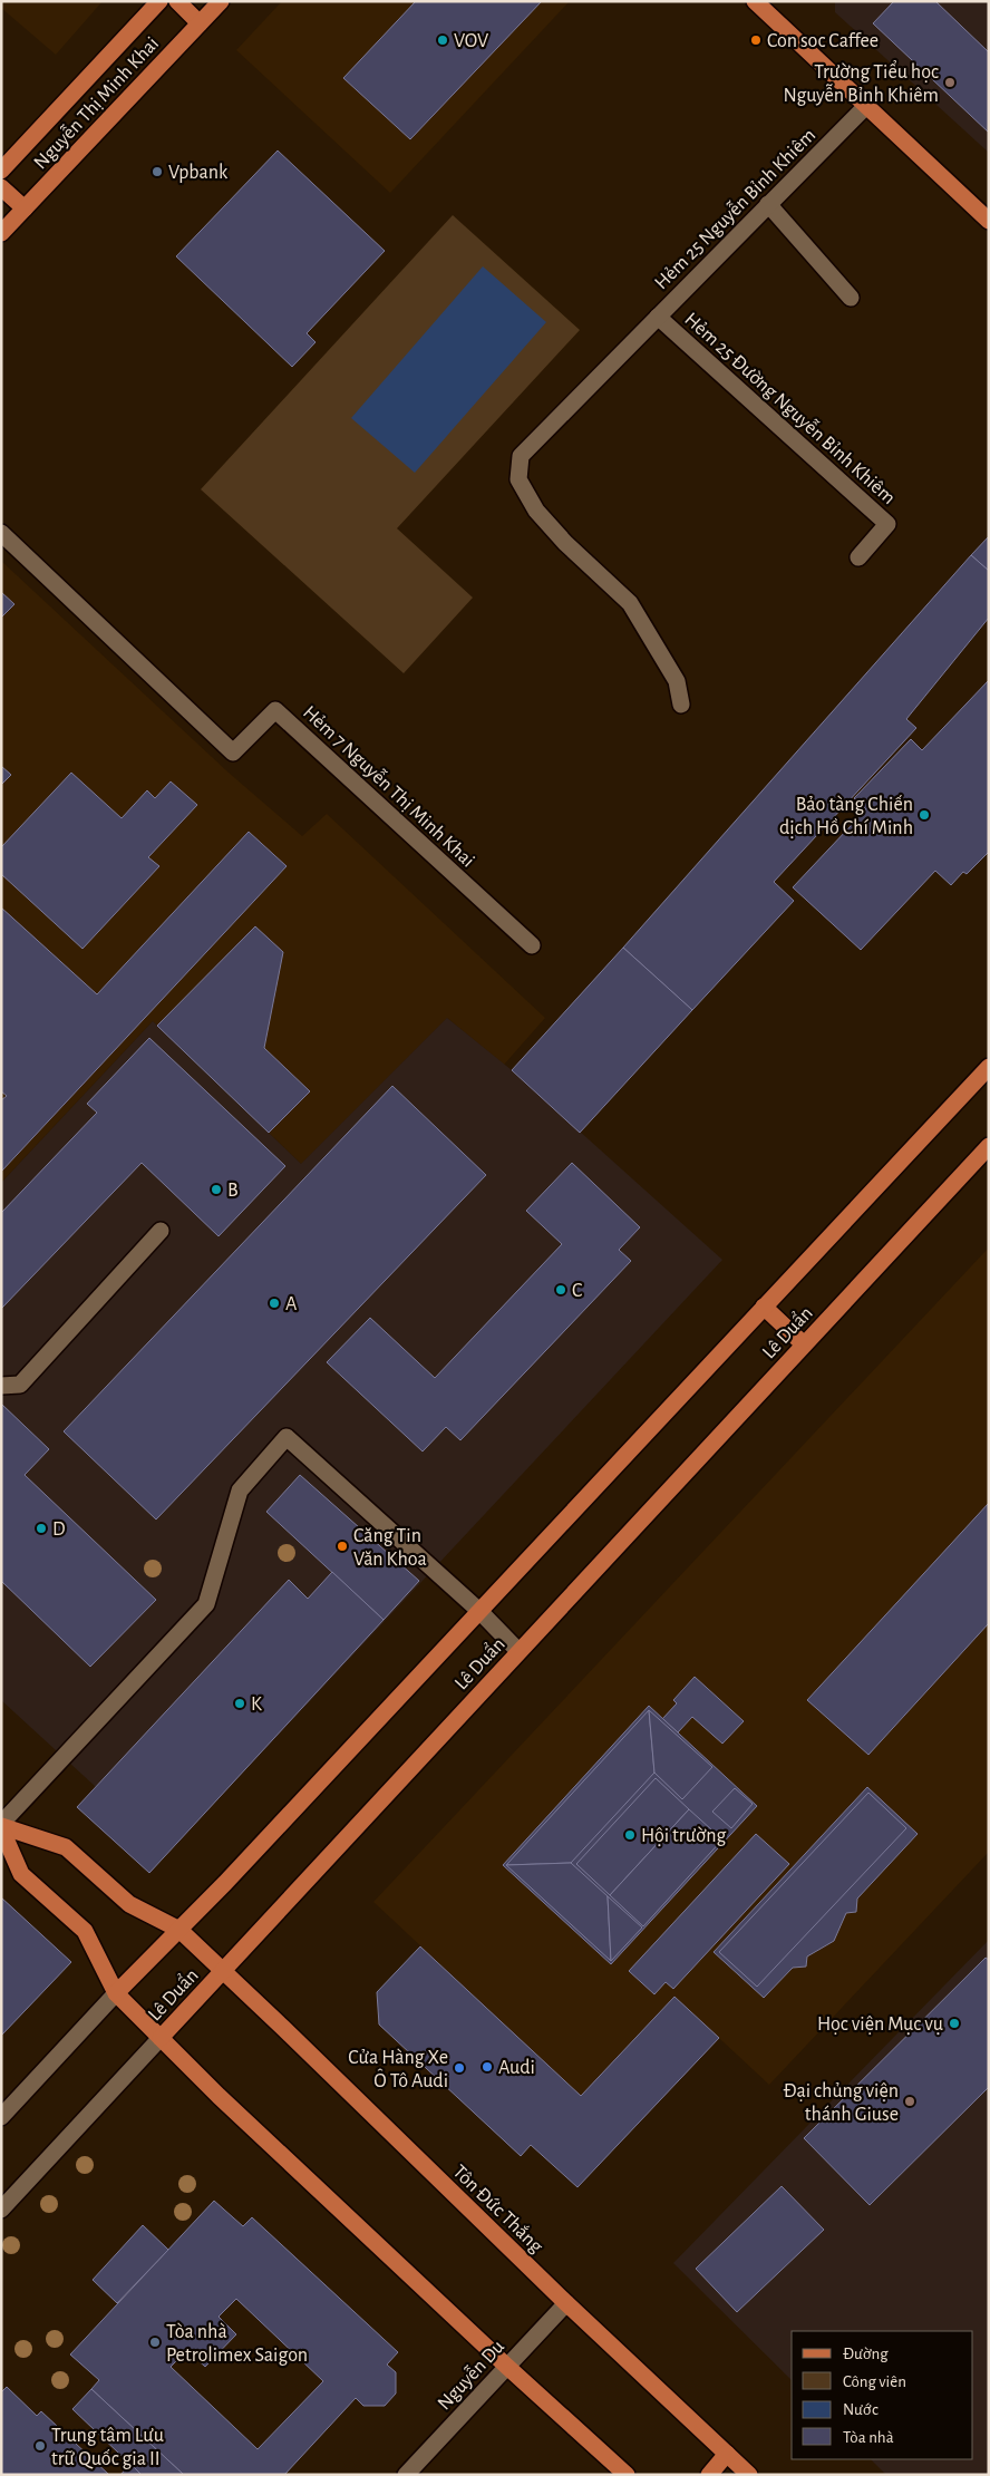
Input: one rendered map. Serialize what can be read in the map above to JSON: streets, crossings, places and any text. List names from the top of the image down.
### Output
{
  "streets": {
    "main road": [
      "Nguyễn Thị Minh Khai",
      "Hẻm 25 Nguyễn Bỉnh Khiêm",
      "Hẻm 25 Đường Nguyễn Bỉnh Khiêm",
      "Hẻm 7 Nguyễn Thị Minh Khai",
      "Lê Duẩn",
      "Tôn Đức Thắng",
      "Nguyễn Du"
    ]
  },
  "crossings": [
    ["Hẻm 25 Nguyễn Bỉnh Khiêm", "Hẻm 25 Đường Nguyễn Bỉnh Khiêm"],
    ["Lê Duẩn", "Tôn Đức Thắng"],
    ["Tôn Đức Thắng", "Nguyễn Du"]
  ],
  "places": [
    "VOV",
    "Con soc Caffee",
    "Trường Tiểu học Nguyễn Bỉnh Khiêm",
    "Vpbank",
    "Bảo tàng Chiến dịch Hồ Chí Minh",
    "B",
    "C",
    "A",
    "D",
    "Căng Tin Văn Khoa",
    "K",
    "Hội trường",
    "Học viện Mục vụ",
    "Audi",
    "Cửa Hàng Xe Ô Tô Audi",
    "Đại chủng viện thánh Giuse",
    "Tòa nhà Petrolimex Saigon",
    "Trung tâm Lưu trữ Quốc gia II"
  ],
  "legend": [
    "Đường",
    "Công viên",
    "Nước",
    "Tòa nhà"
  ]
}
